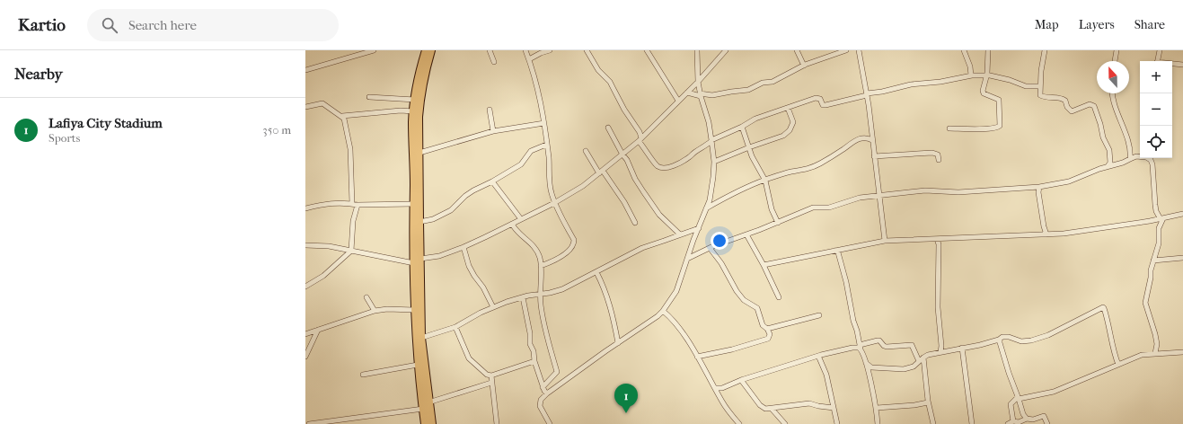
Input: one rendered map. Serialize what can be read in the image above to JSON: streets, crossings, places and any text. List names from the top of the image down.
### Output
{
  "north": "top",
  "page": {
    "header": "Kartio",
    "search": "Search here",
    "nav": ["Map", "Layers", "Share"],
    "heading": "Nearby",
    "map_buttons": ["+", "−"],
    "list": [
      {
        "mark": "1",
        "name": "Lafiya City Stadium",
        "note": "Sports",
        "value": "350 m"
      }
    ],
    "pins": "1"
  }
}
